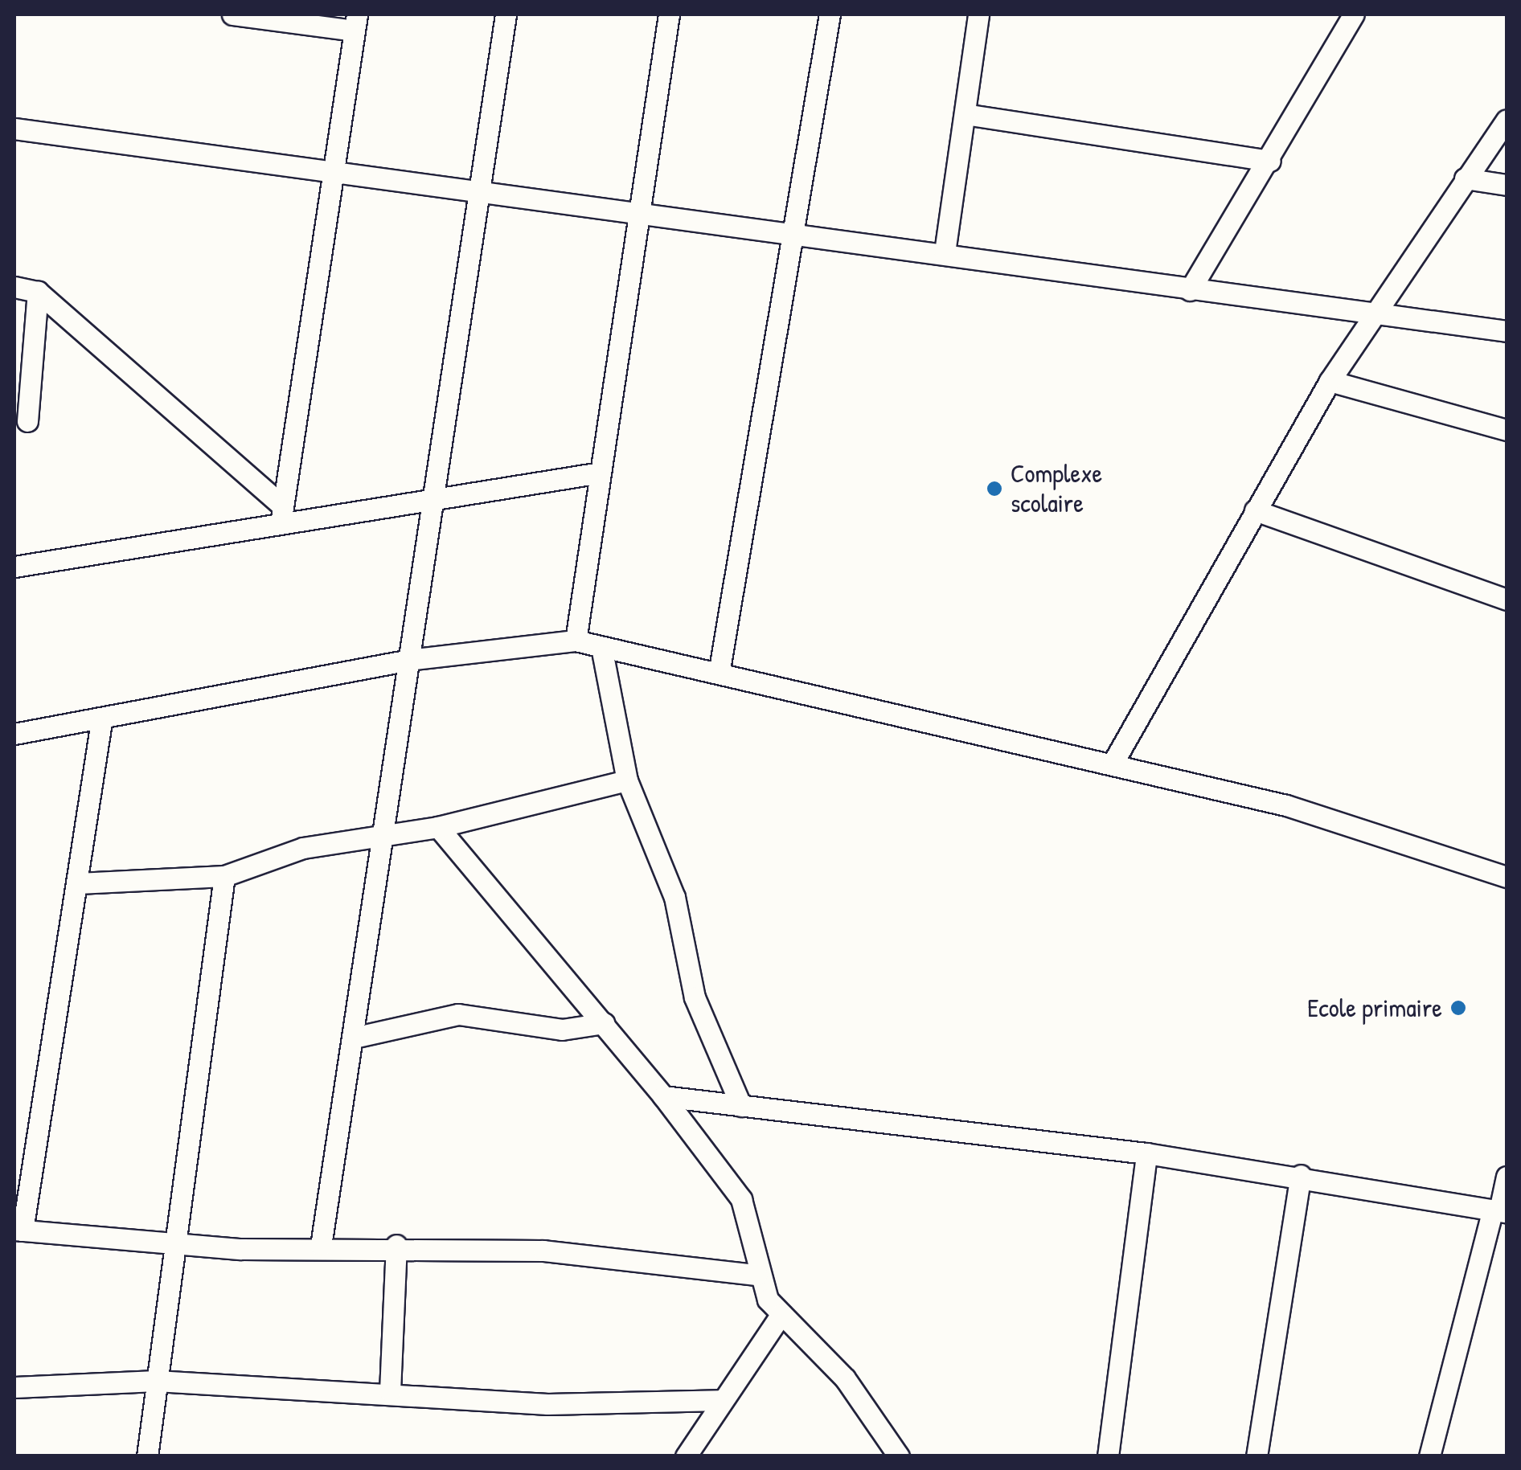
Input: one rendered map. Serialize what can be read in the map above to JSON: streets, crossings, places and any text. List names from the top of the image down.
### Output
{
  "places": ["Complexe scolaire", "Ecole primaire"]
}
